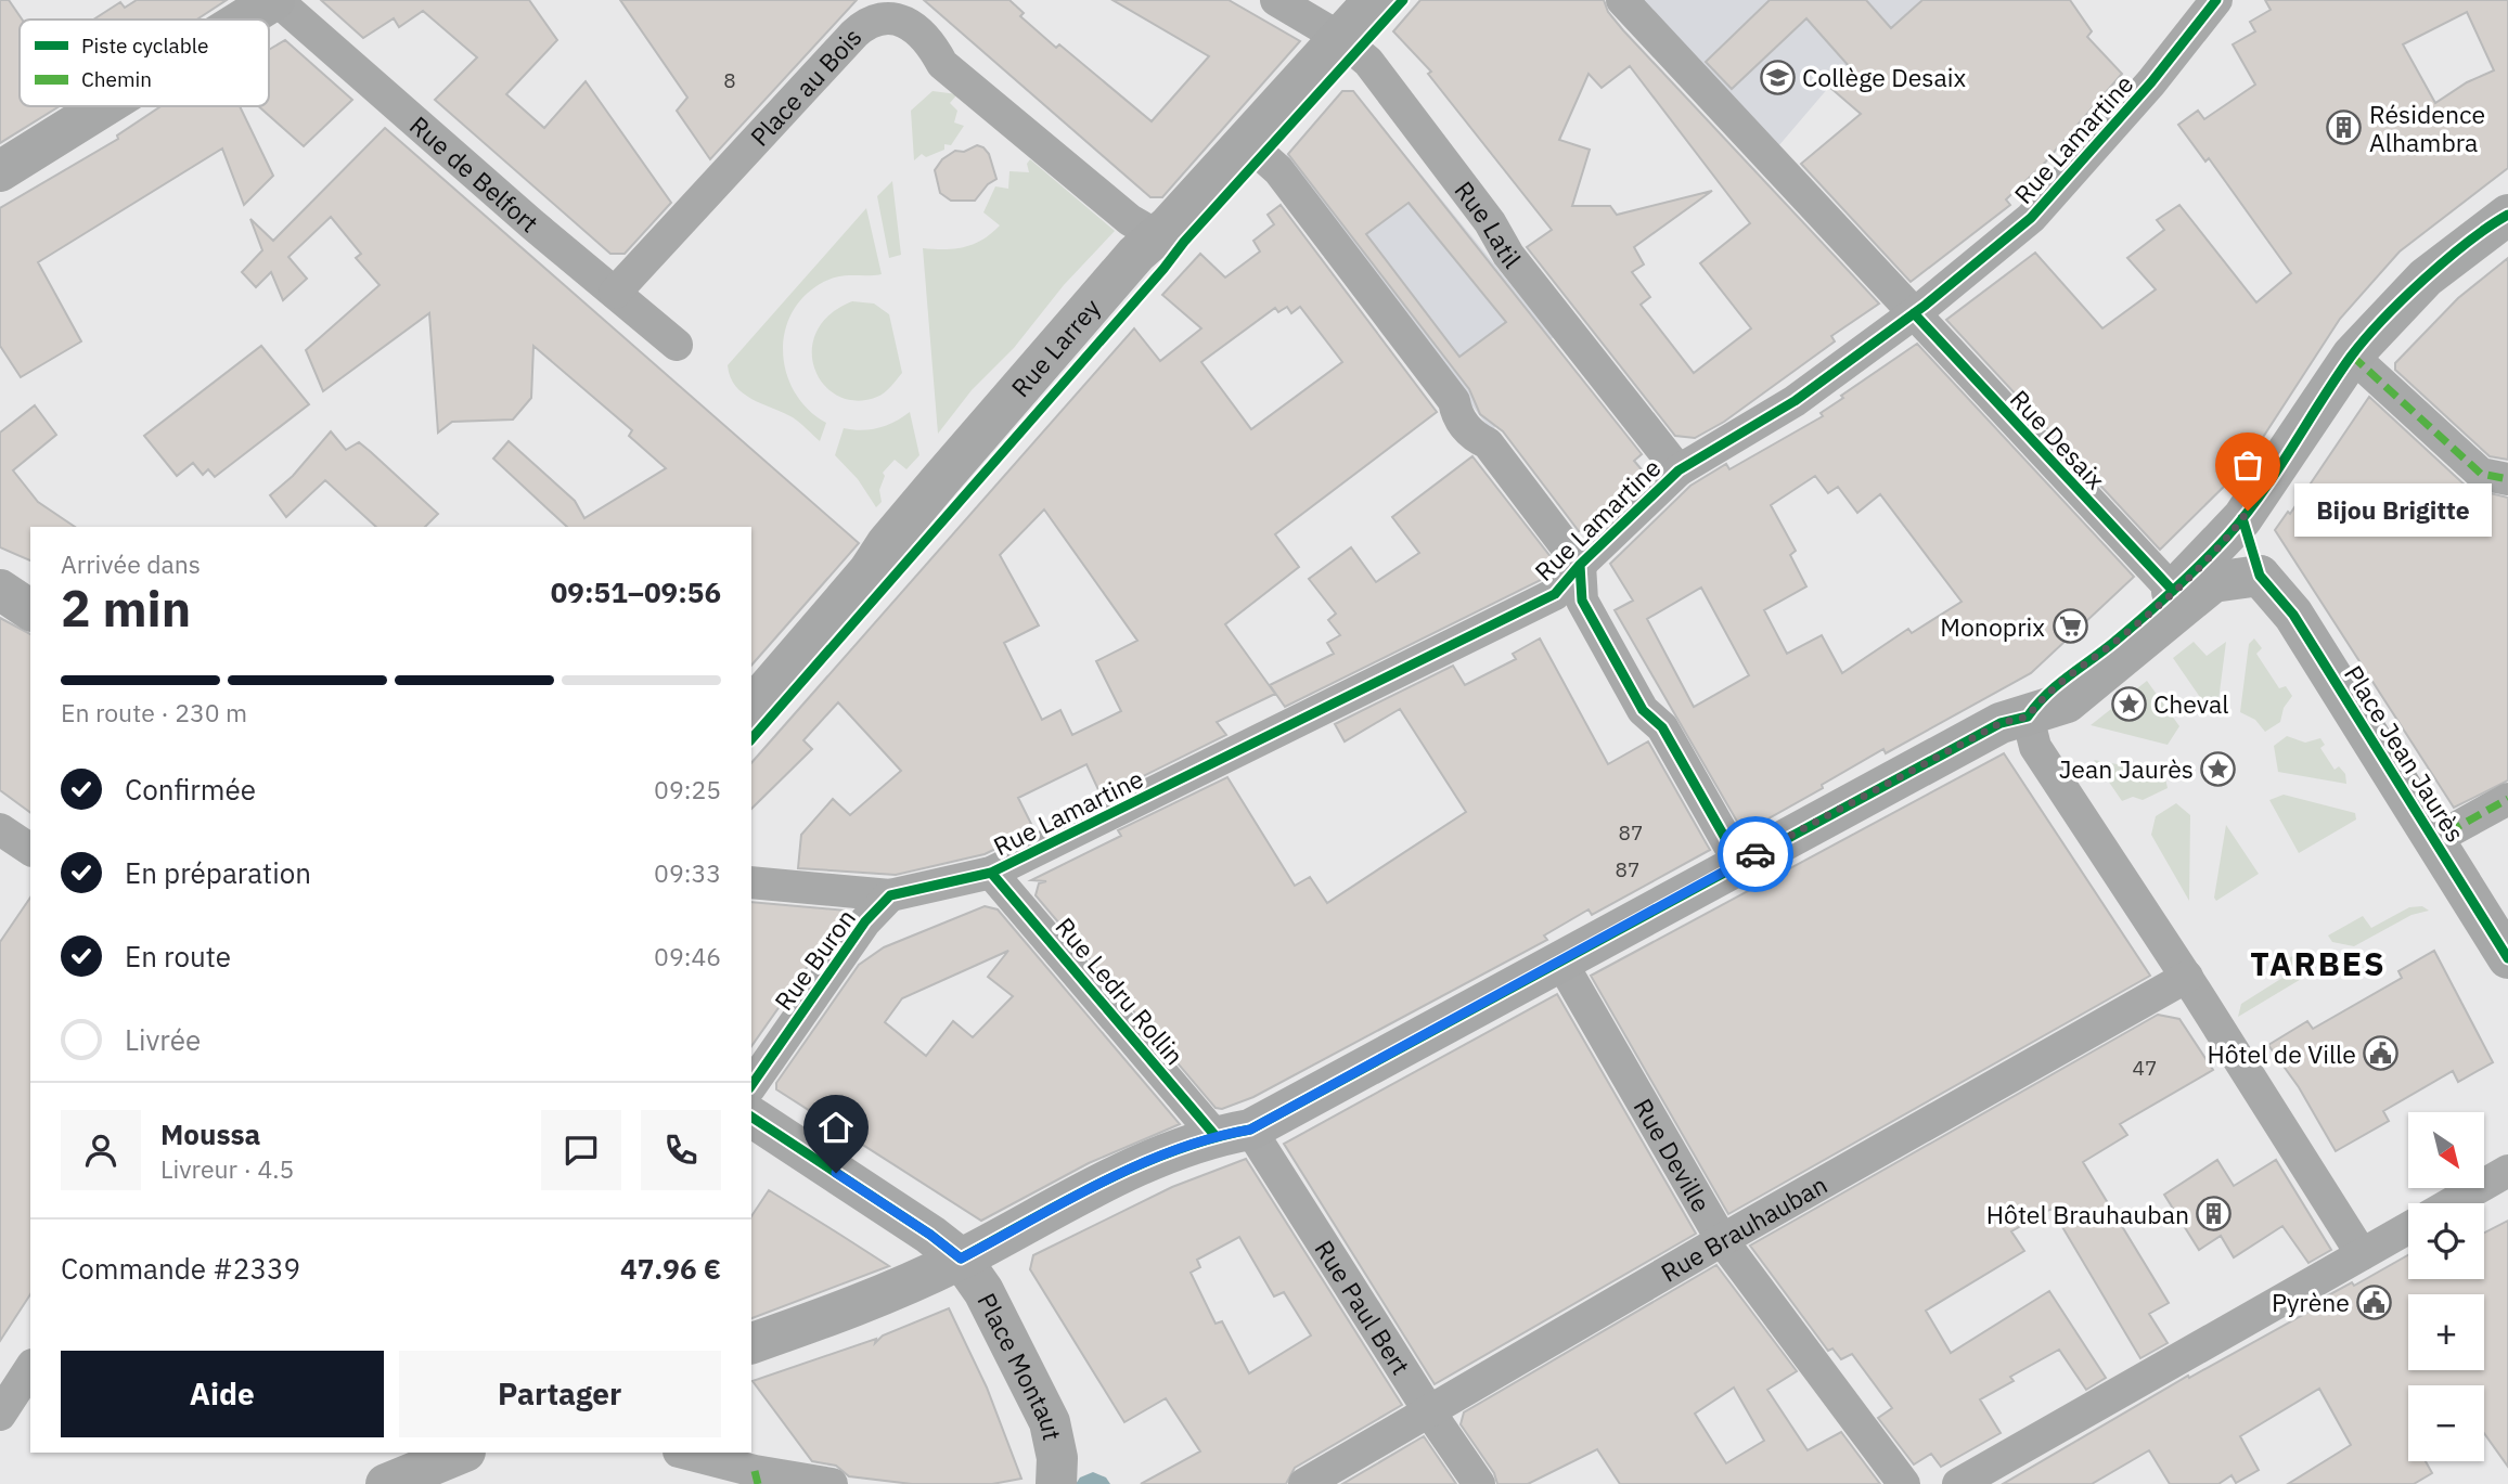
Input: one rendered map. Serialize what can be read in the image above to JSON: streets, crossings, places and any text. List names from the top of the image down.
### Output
{
  "streets": {
    "main road": ["Rue Larrey", "Place Jean Jaurès", "Place Montaut"],
    "street": [
      "Place au Bois",
      "Rue Lamartine",
      "Rue de Belfort",
      "Rue Latil",
      "Rue Desaix",
      "Rue Buron",
      "Rue Ledru Rollin",
      "Rue Deville",
      "Rue Brauhauban",
      "Rue Paul Bert"
    ]
  },
  "crossings": [
    ["Place au Bois", "Rue de Belfort"],
    ["Place au Bois", "Rue Larrey"],
    ["Rue Lamartine", "Rue Latil"],
    ["Rue Lamartine", "Rue Desaix"],
    ["Rue Lamartine", "Rue Buron"],
    ["Rue Lamartine", "Rue Ledru Rollin"],
    ["Rue Latil", "Rue Larrey"],
    ["Rue Ledru Rollin", "Rue Paul Bert"],
    ["Rue Deville", "Rue Brauhauban"],
    ["Rue Brauhauban", "Rue Paul Bert"]
  ],
  "districts": ["TARBES"],
  "places": {
    "school or university": ["Collège Desaix"],
    "building": ["Résidence Alhambra", "Hôtel Brauhauban"],
    "other": ["Bijou Brigitte"],
    "supermarket": ["Monoprix"],
    "place": ["Cheval", "Jean Jaurès"],
    "public building": ["Hôtel de Ville", "Pyrène"]
  },
  "house_numbers": [
    "8",
    "87",
    "87",
    "47"
  ],
  "legend": ["Piste cyclable", "Chemin"],
  "north": "bottom right",
  "page": {
    "bubble": "Bijou Brigitte",
    "heading": ["2 min", "Arrivée dans", "09:51–09:56"],
    "panel": [
      "Moussa",
      "Livreur · 4.5",
      "Commande #2339",
      "47.96 €"
    ],
    "bar": "En route · 230 m",
    "list": [
      ["Confirmée", "09:25"],
      ["En préparation", "09:33"],
      ["En route", "09:46"],
      "Livrée"
    ],
    "map_buttons": ["+", "−"],
    "buttons": ["Aide", "Partager"]
  }
}
